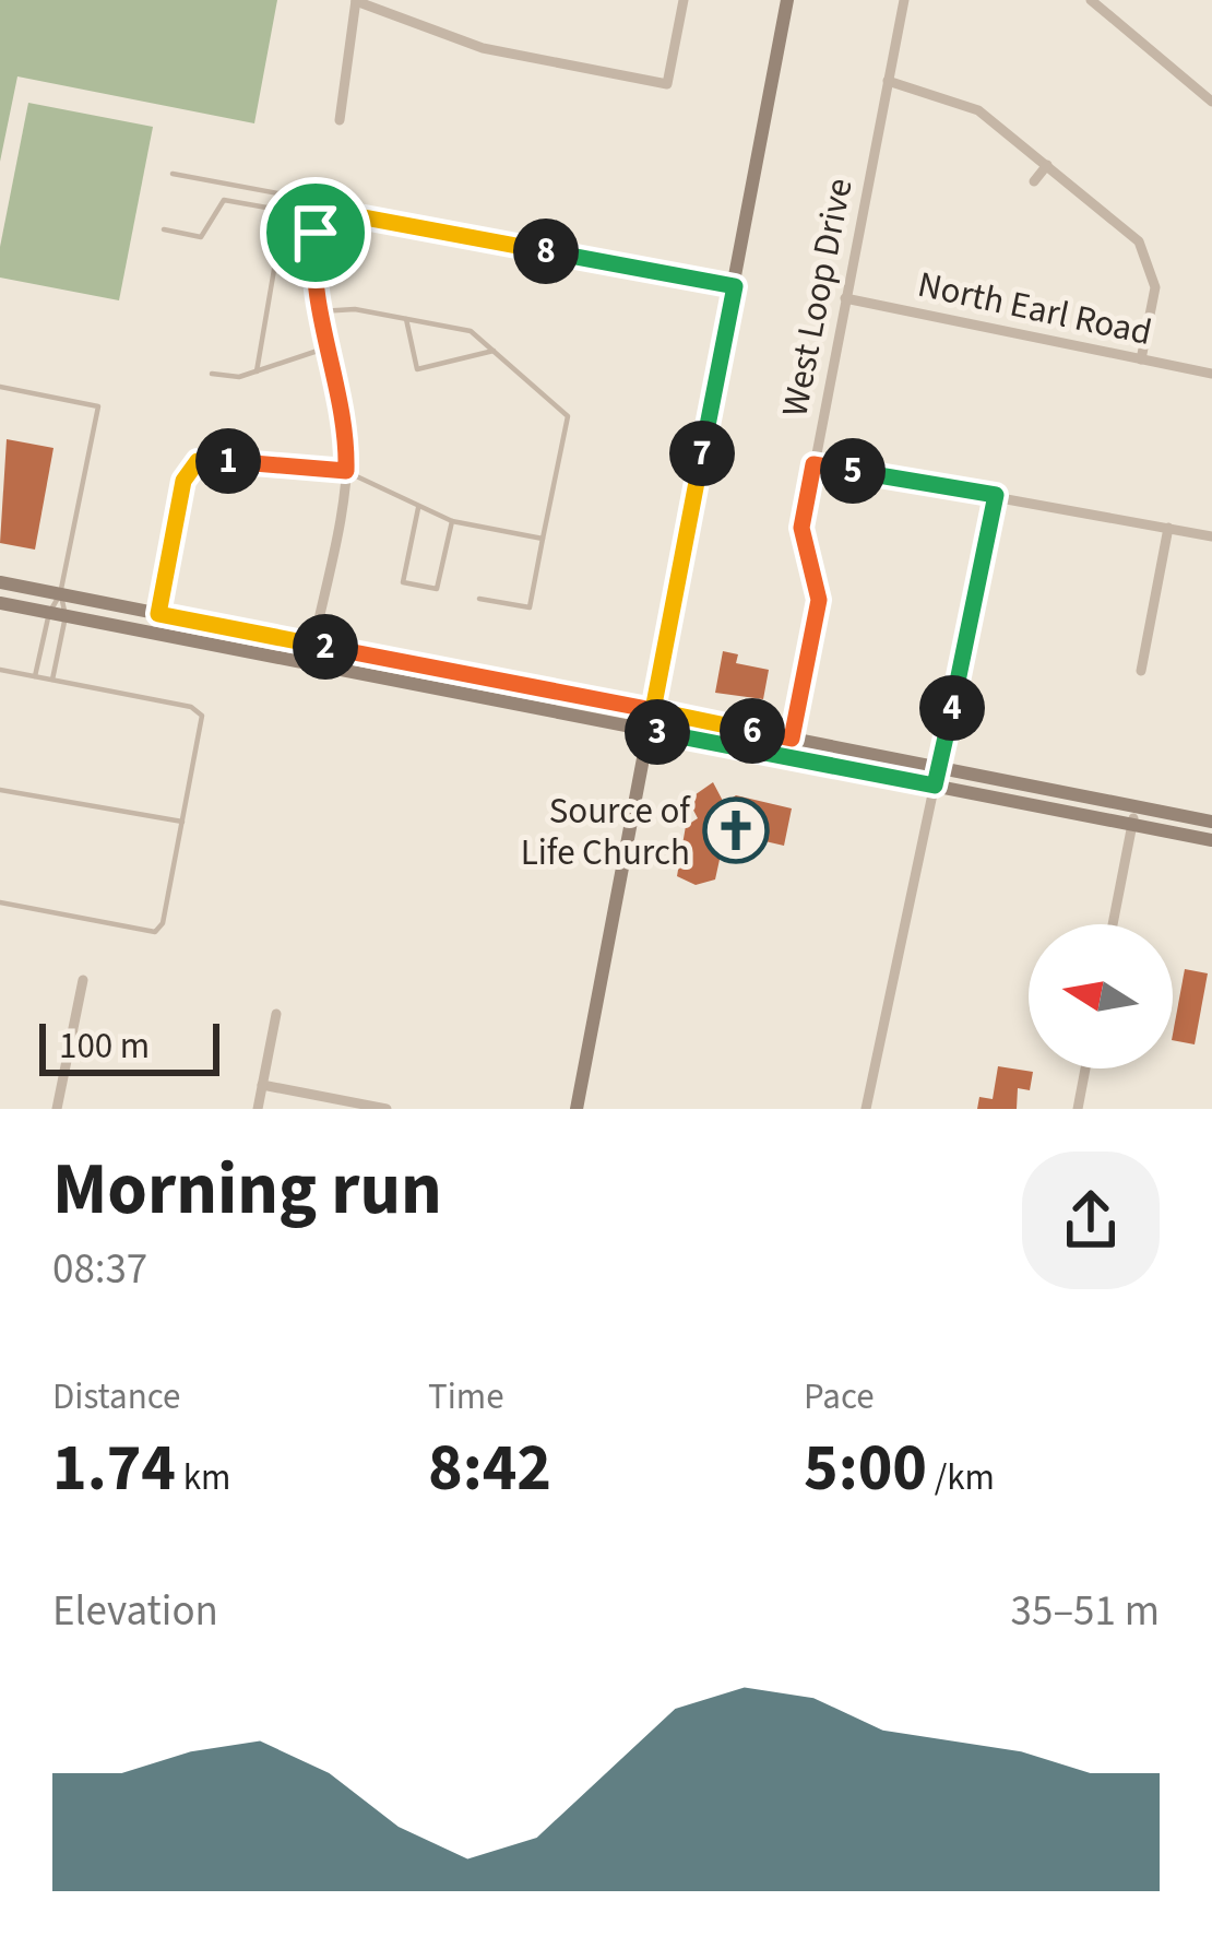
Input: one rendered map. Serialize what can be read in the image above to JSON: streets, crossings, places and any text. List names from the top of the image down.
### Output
{
  "streets": {
    "street": ["West Loop Drive", "North Earl Road"]
  },
  "crossings": [
    ["West Loop Drive", "North Earl Road"]
  ],
  "places": {
    "church": ["Source of Life Church"]
  },
  "scale_bar": "100 m",
  "north": "left",
  "page": {
    "pins": [
      "8",
      "7",
      "1",
      "5",
      "2",
      "4",
      "6",
      "3"
    ],
    "scale": "100 m",
    "heading": ["Morning run", "08:37"],
    "stats": [
      ["Distance", "1.74 km"],
      ["Time", "8:42"],
      ["Pace", "5:00 /km"]
    ],
    "chart": ["Elevation", "35–51 m"]
  }
}
